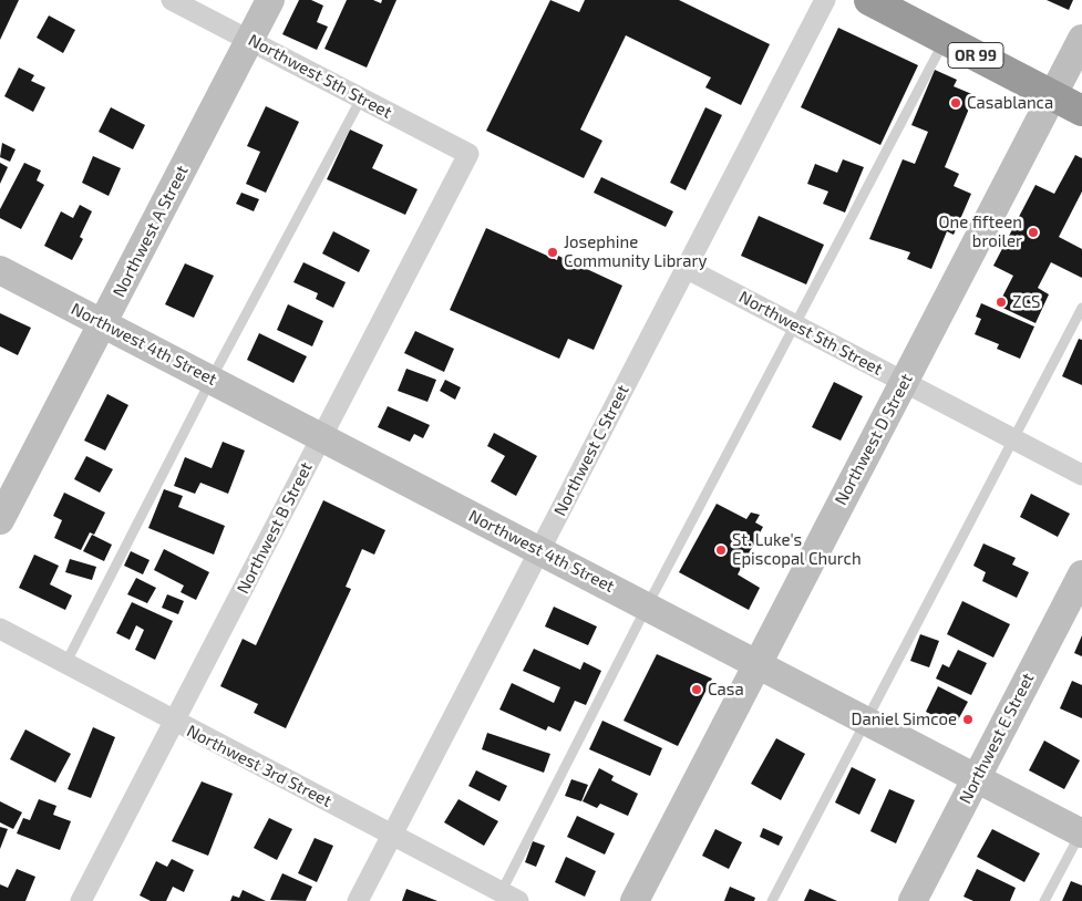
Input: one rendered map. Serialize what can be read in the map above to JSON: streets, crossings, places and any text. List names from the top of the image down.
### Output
{
  "streets": {
    "highway": ["OR 99"],
    "street": [
      "Northwest 5th Street",
      "Northwest A Street",
      "Northwest 4th Street",
      "Northwest D Street",
      "Northwest C Street",
      "Northwest B Street",
      "Northwest E Street",
      "Northwest 3rd Street"
    ]
  },
  "crossings": [
    ["OR 99", "Northwest D Street"],
    ["Northwest 5th Street", "Northwest A Street"],
    ["Northwest 5th Street", "Northwest D Street"],
    ["Northwest 5th Street", "Northwest C Street"],
    ["Northwest 5th Street", "Northwest B Street"],
    ["Northwest A Street", "Northwest 4th Street"],
    ["Northwest 4th Street", "Northwest D Street"],
    ["Northwest 4th Street", "Northwest C Street"],
    ["Northwest 4th Street", "Northwest B Street"],
    ["Northwest 4th Street", "Northwest E Street"],
    ["Northwest C Street", "Northwest 3rd Street"],
    ["Northwest B Street", "Northwest 3rd Street"]
  ],
  "places": [
    "Casablanca",
    "One fifteen broiler",
    "Josephine Community Library",
    "ZCS",
    "St. Luke's Episcopal Church",
    "Casa",
    "Daniel Simcoe"
  ]
}
